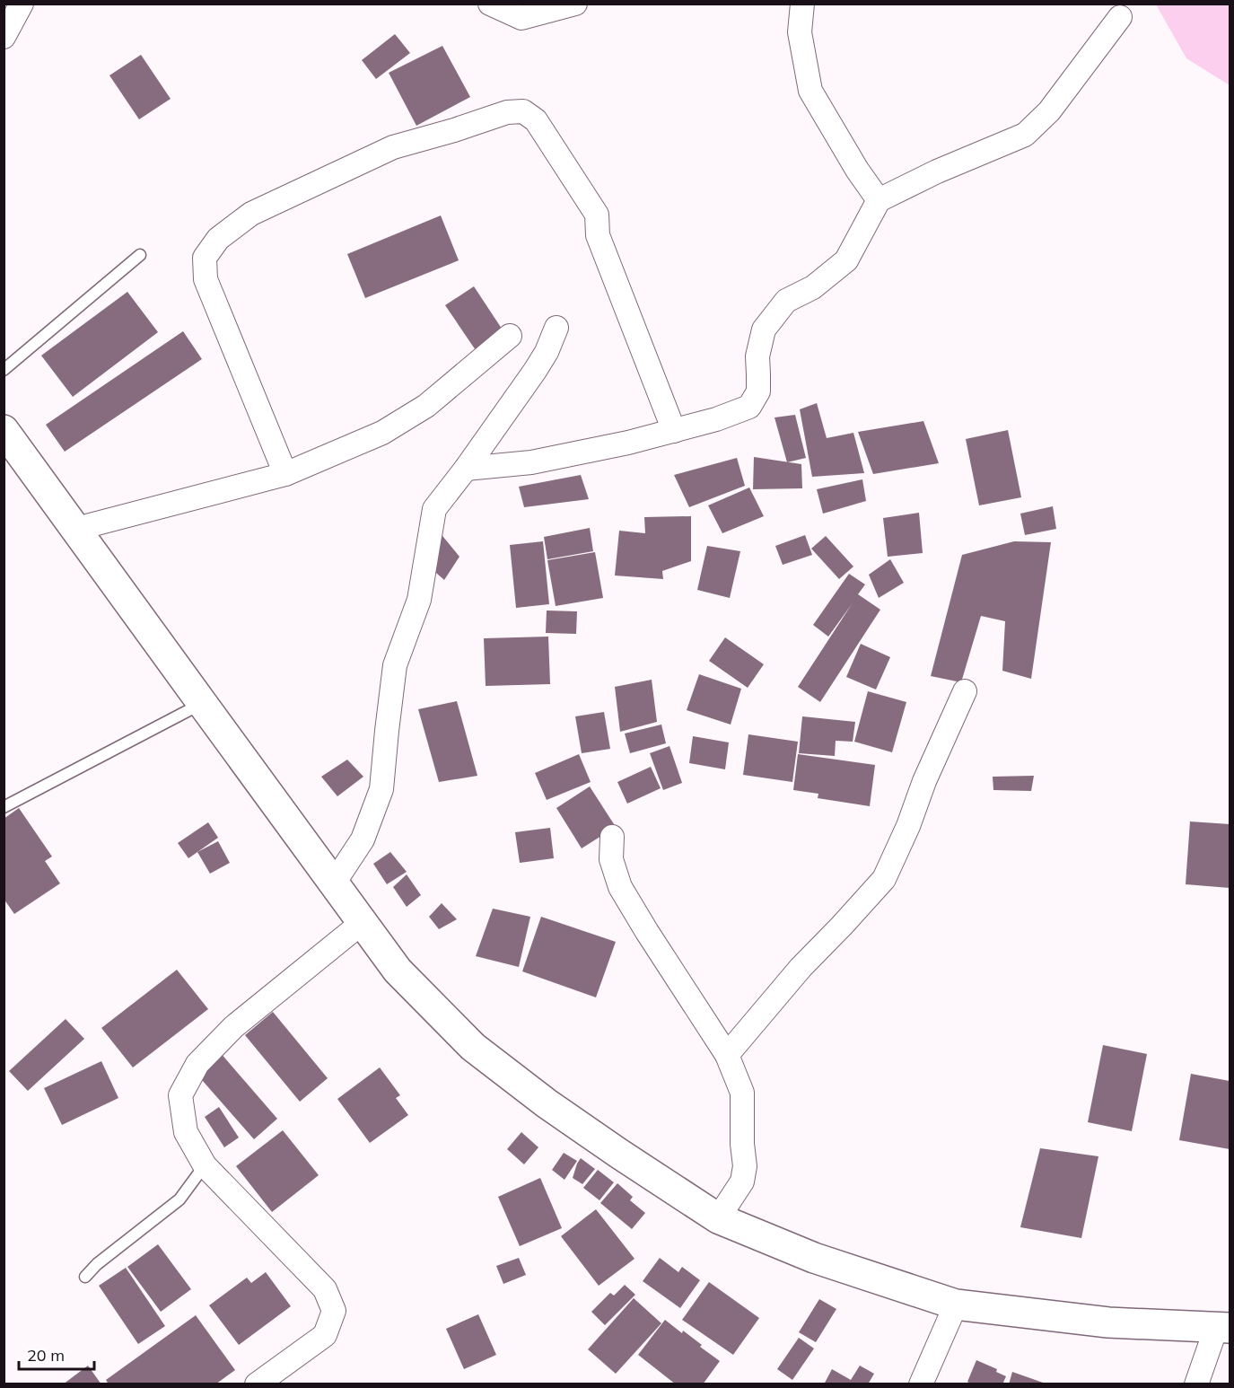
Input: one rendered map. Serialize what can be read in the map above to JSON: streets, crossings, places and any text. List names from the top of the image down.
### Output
{
  "scale_bar": "20 m"
}
